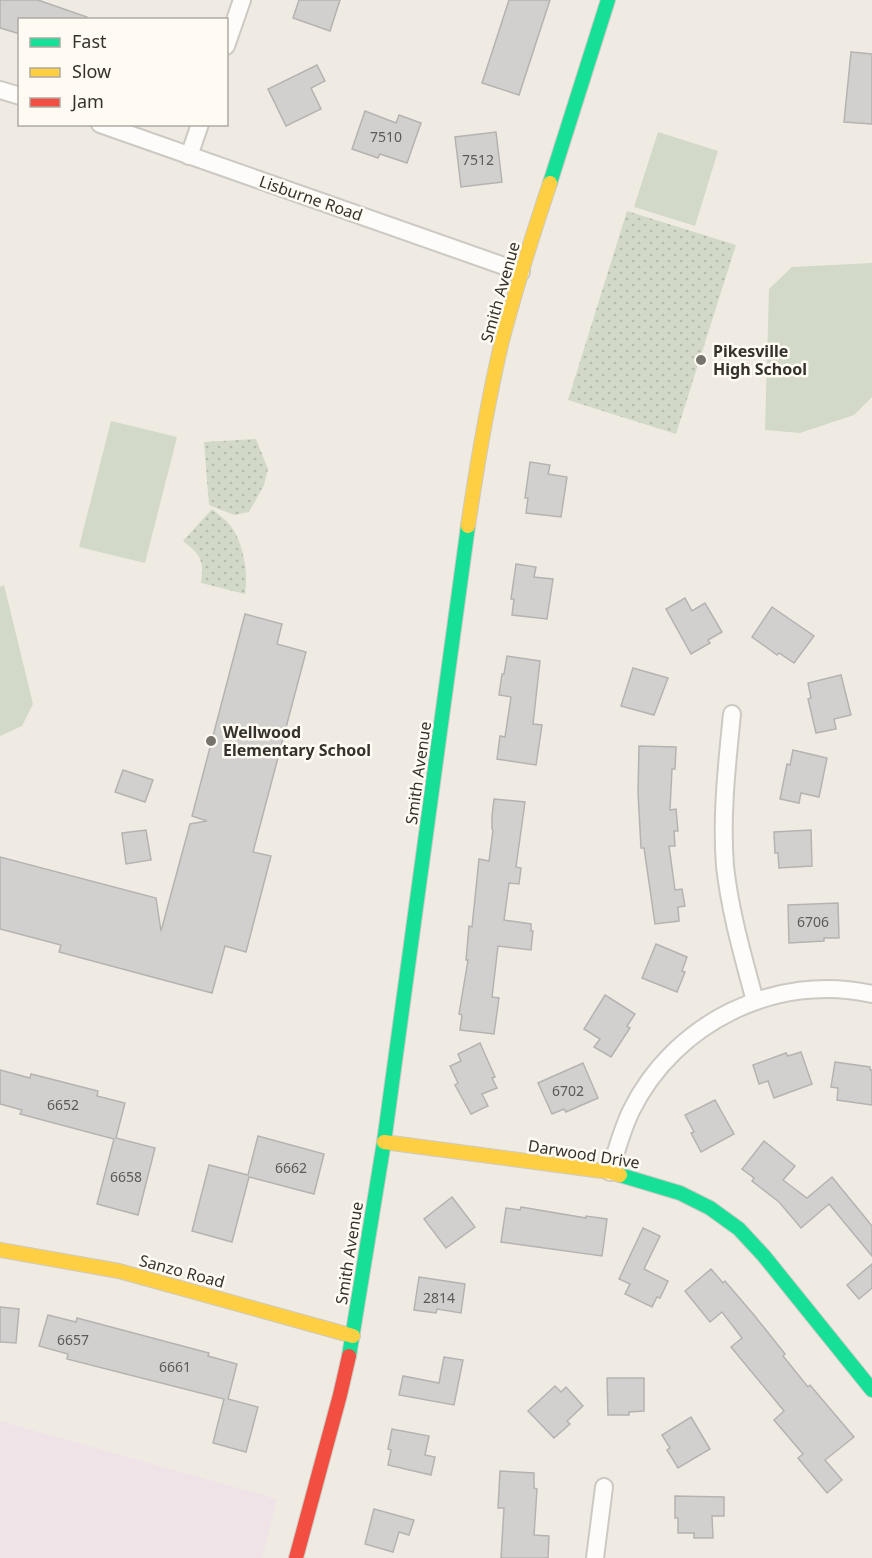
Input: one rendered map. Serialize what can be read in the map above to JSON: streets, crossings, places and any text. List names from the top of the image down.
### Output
{
  "streets": {
    "main road": ["Smith Avenue", "Darwood Drive", "Sanzo Road"],
    "street": ["Lisburne Road"]
  },
  "crossings": [
    ["Lisburne Road", "Smith Avenue"],
    ["Smith Avenue", "Darwood Drive"],
    ["Smith Avenue", "Sanzo Road"]
  ],
  "places": ["Pikesville High School", "Wellwood Elementary School"],
  "house_numbers": [
    "7510",
    "7512",
    "6706",
    "6702",
    "6652",
    "6662",
    "6658",
    "2814",
    "6657",
    "6661"
  ],
  "legend": ["Fast", "Slow", "Jam"]
}
